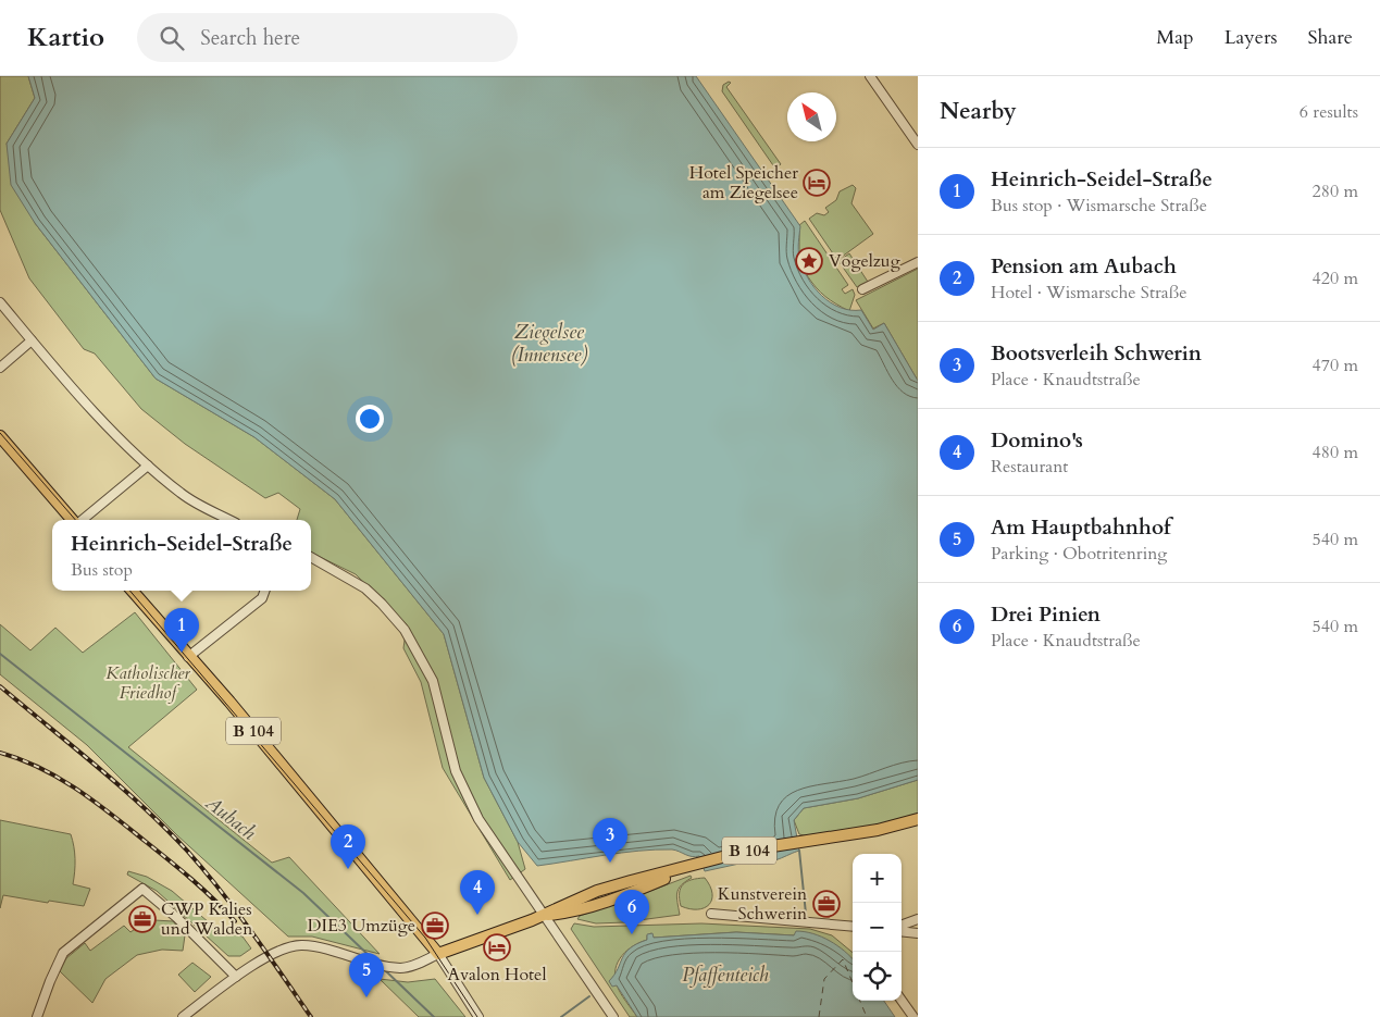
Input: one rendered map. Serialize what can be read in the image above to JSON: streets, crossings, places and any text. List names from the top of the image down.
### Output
{
  "streets": {
    "main road": ["B 104"]
  },
  "water": ["Ziegelsee (Innensee)", "Aubach", "Pfaffenteich"],
  "parks": ["Katholischer Friedhof"],
  "places": {
    "hotel": ["Hotel Speicher am Ziegelsee", "Avalon Hotel"],
    "place": ["Vogelzug"],
    "office": ["Kunstverein Schwerin", "CWP Kalies und Walden", "DIE3 Umzüge"]
  },
  "north": "top left",
  "page": {
    "header": "Kartio",
    "search": "Search here",
    "nav": ["Map", "Layers", "Share"],
    "heading": ["Nearby", "6 results"],
    "list": [
      {
        "mark": "1",
        "name": "Heinrich-Seidel-Straße",
        "note": "Bus stop · Wismarsche Straße",
        "value": "280 m"
      },
      {
        "mark": "2",
        "name": "Pension am Aubach",
        "note": "Hotel · Wismarsche Straße",
        "value": "420 m"
      },
      {
        "mark": "3",
        "name": "Bootsverleih Schwerin",
        "note": "Place · Knaudtstraße",
        "value": "470 m"
      },
      {
        "mark": "4",
        "name": "Domino's",
        "note": "Restaurant",
        "value": "480 m"
      },
      {
        "mark": "5",
        "name": "Am Hauptbahnhof",
        "note": "Parking · Obotritenring",
        "value": "540 m"
      },
      {
        "mark": "6",
        "name": "Drei Pinien",
        "note": "Place · Knaudtstraße",
        "value": "540 m"
      }
    ],
    "popup": ["Heinrich-Seidel-Straße", "Bus stop"],
    "pins": [
      "1",
      "3",
      "2",
      "4",
      "6",
      "5"
    ],
    "map_buttons": ["+", "−"]
  }
}
